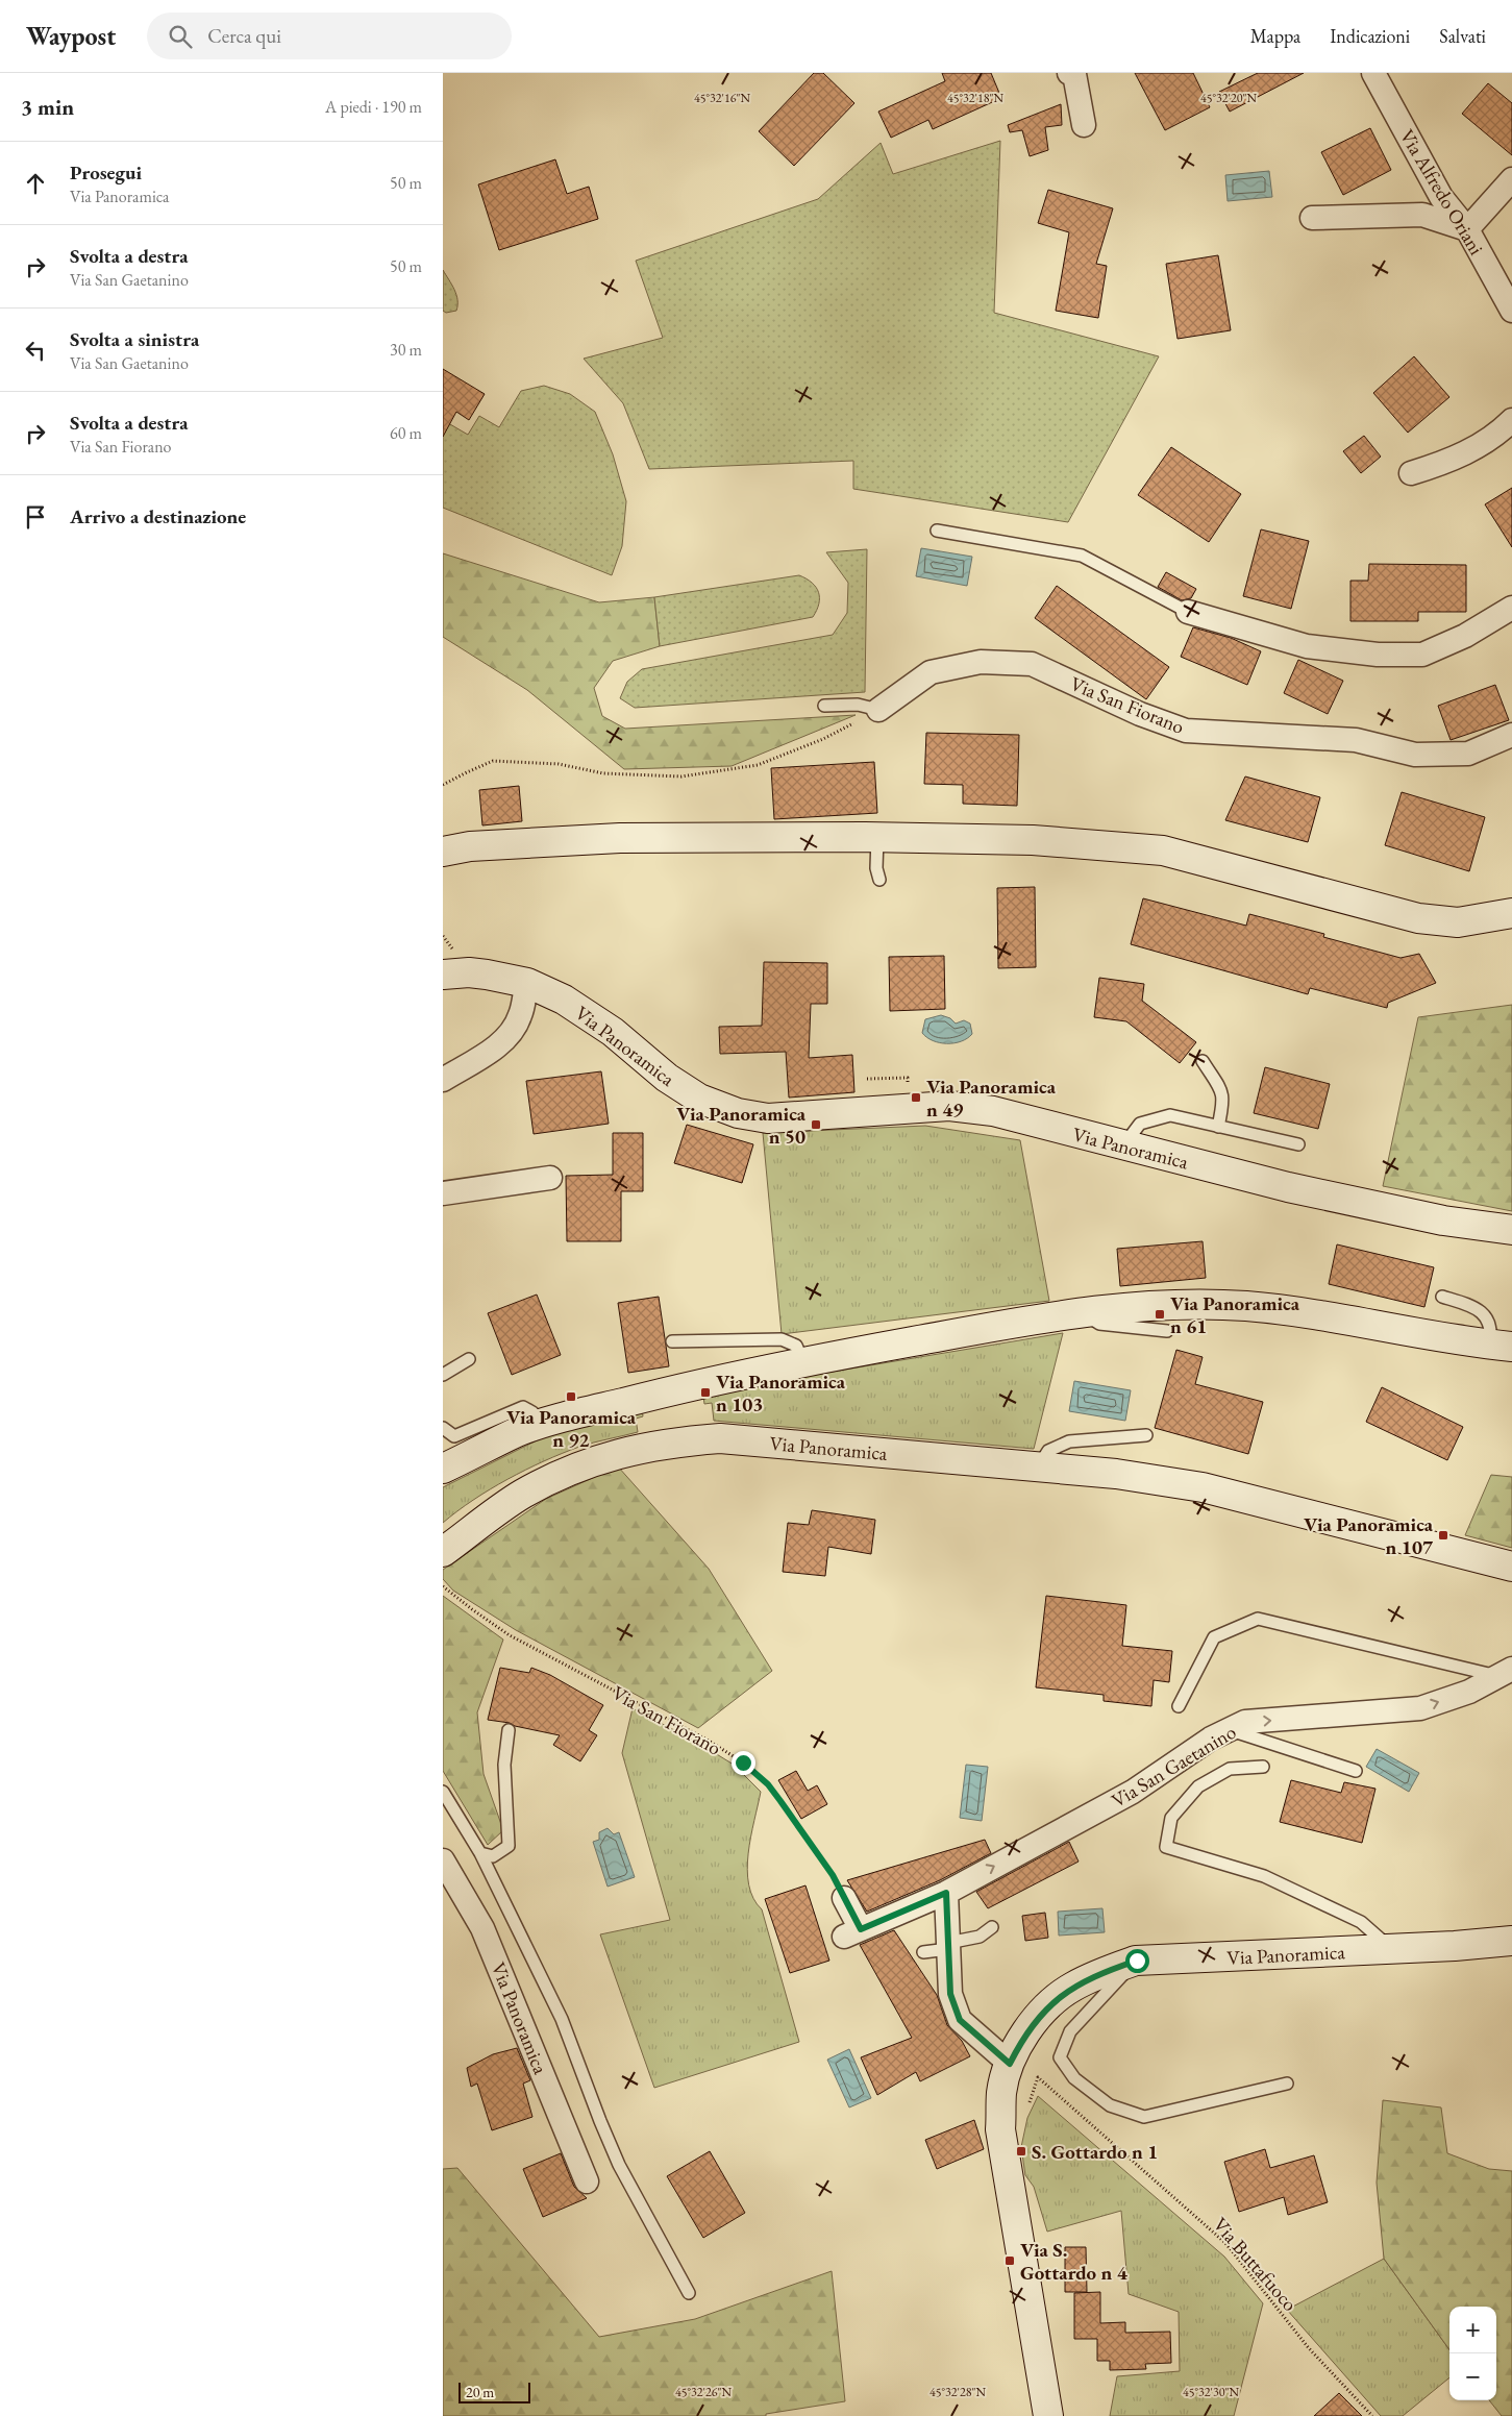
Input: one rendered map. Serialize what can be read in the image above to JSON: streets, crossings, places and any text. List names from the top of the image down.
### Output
{
  "streets": {
    "street": [
      "Via Alfredo Oriani",
      "Via San Fiorano",
      "Via Panoramica",
      "Via San Gaetanino"
    ],
    "path": ["Via Buttafuoco"]
  },
  "crossings": [
    ["Via San Fiorano", "Via San Gaetanino"]
  ],
  "one_way": ["Via San Gaetanino"],
  "places": {
    "transit": [
      "Via Panoramica n 49",
      "Via Panoramica n 50",
      "Via Panoramica n 61",
      "Via Panoramica n 103",
      "Via Panoramica n 92",
      "Via Panoramica n 107",
      "S. Gottardo n 1",
      "Via S. Gottardo n 4"
    ]
  },
  "scale_bar": "20 m",
  "page": {
    "header": "Waypost",
    "search": "Cerca qui",
    "nav": ["Mappa", "Indicazioni", "Salvati"],
    "heading": ["3 min", "A piedi · 190 m"],
    "list": [
      ["Prosegui", "Via Panoramica", "50 m"],
      ["Svolta a destra", "Via San Gaetanino", "50 m"],
      ["Svolta a sinistra", "Via San Gaetanino", "30 m"],
      ["Svolta a destra", "Via San Fiorano", "60 m"],
      "Arrivo a destinazione"
    ],
    "map_buttons": ["+", "−"],
    "scale": "20 m"
  },
  "coordinates": [
    "45°32'16\"N",
    "45°32'18\"N",
    "45°32'20\"N",
    "45°32'26\"N",
    "45°32'28\"N",
    "45°32'30\"N"
  ]
}
